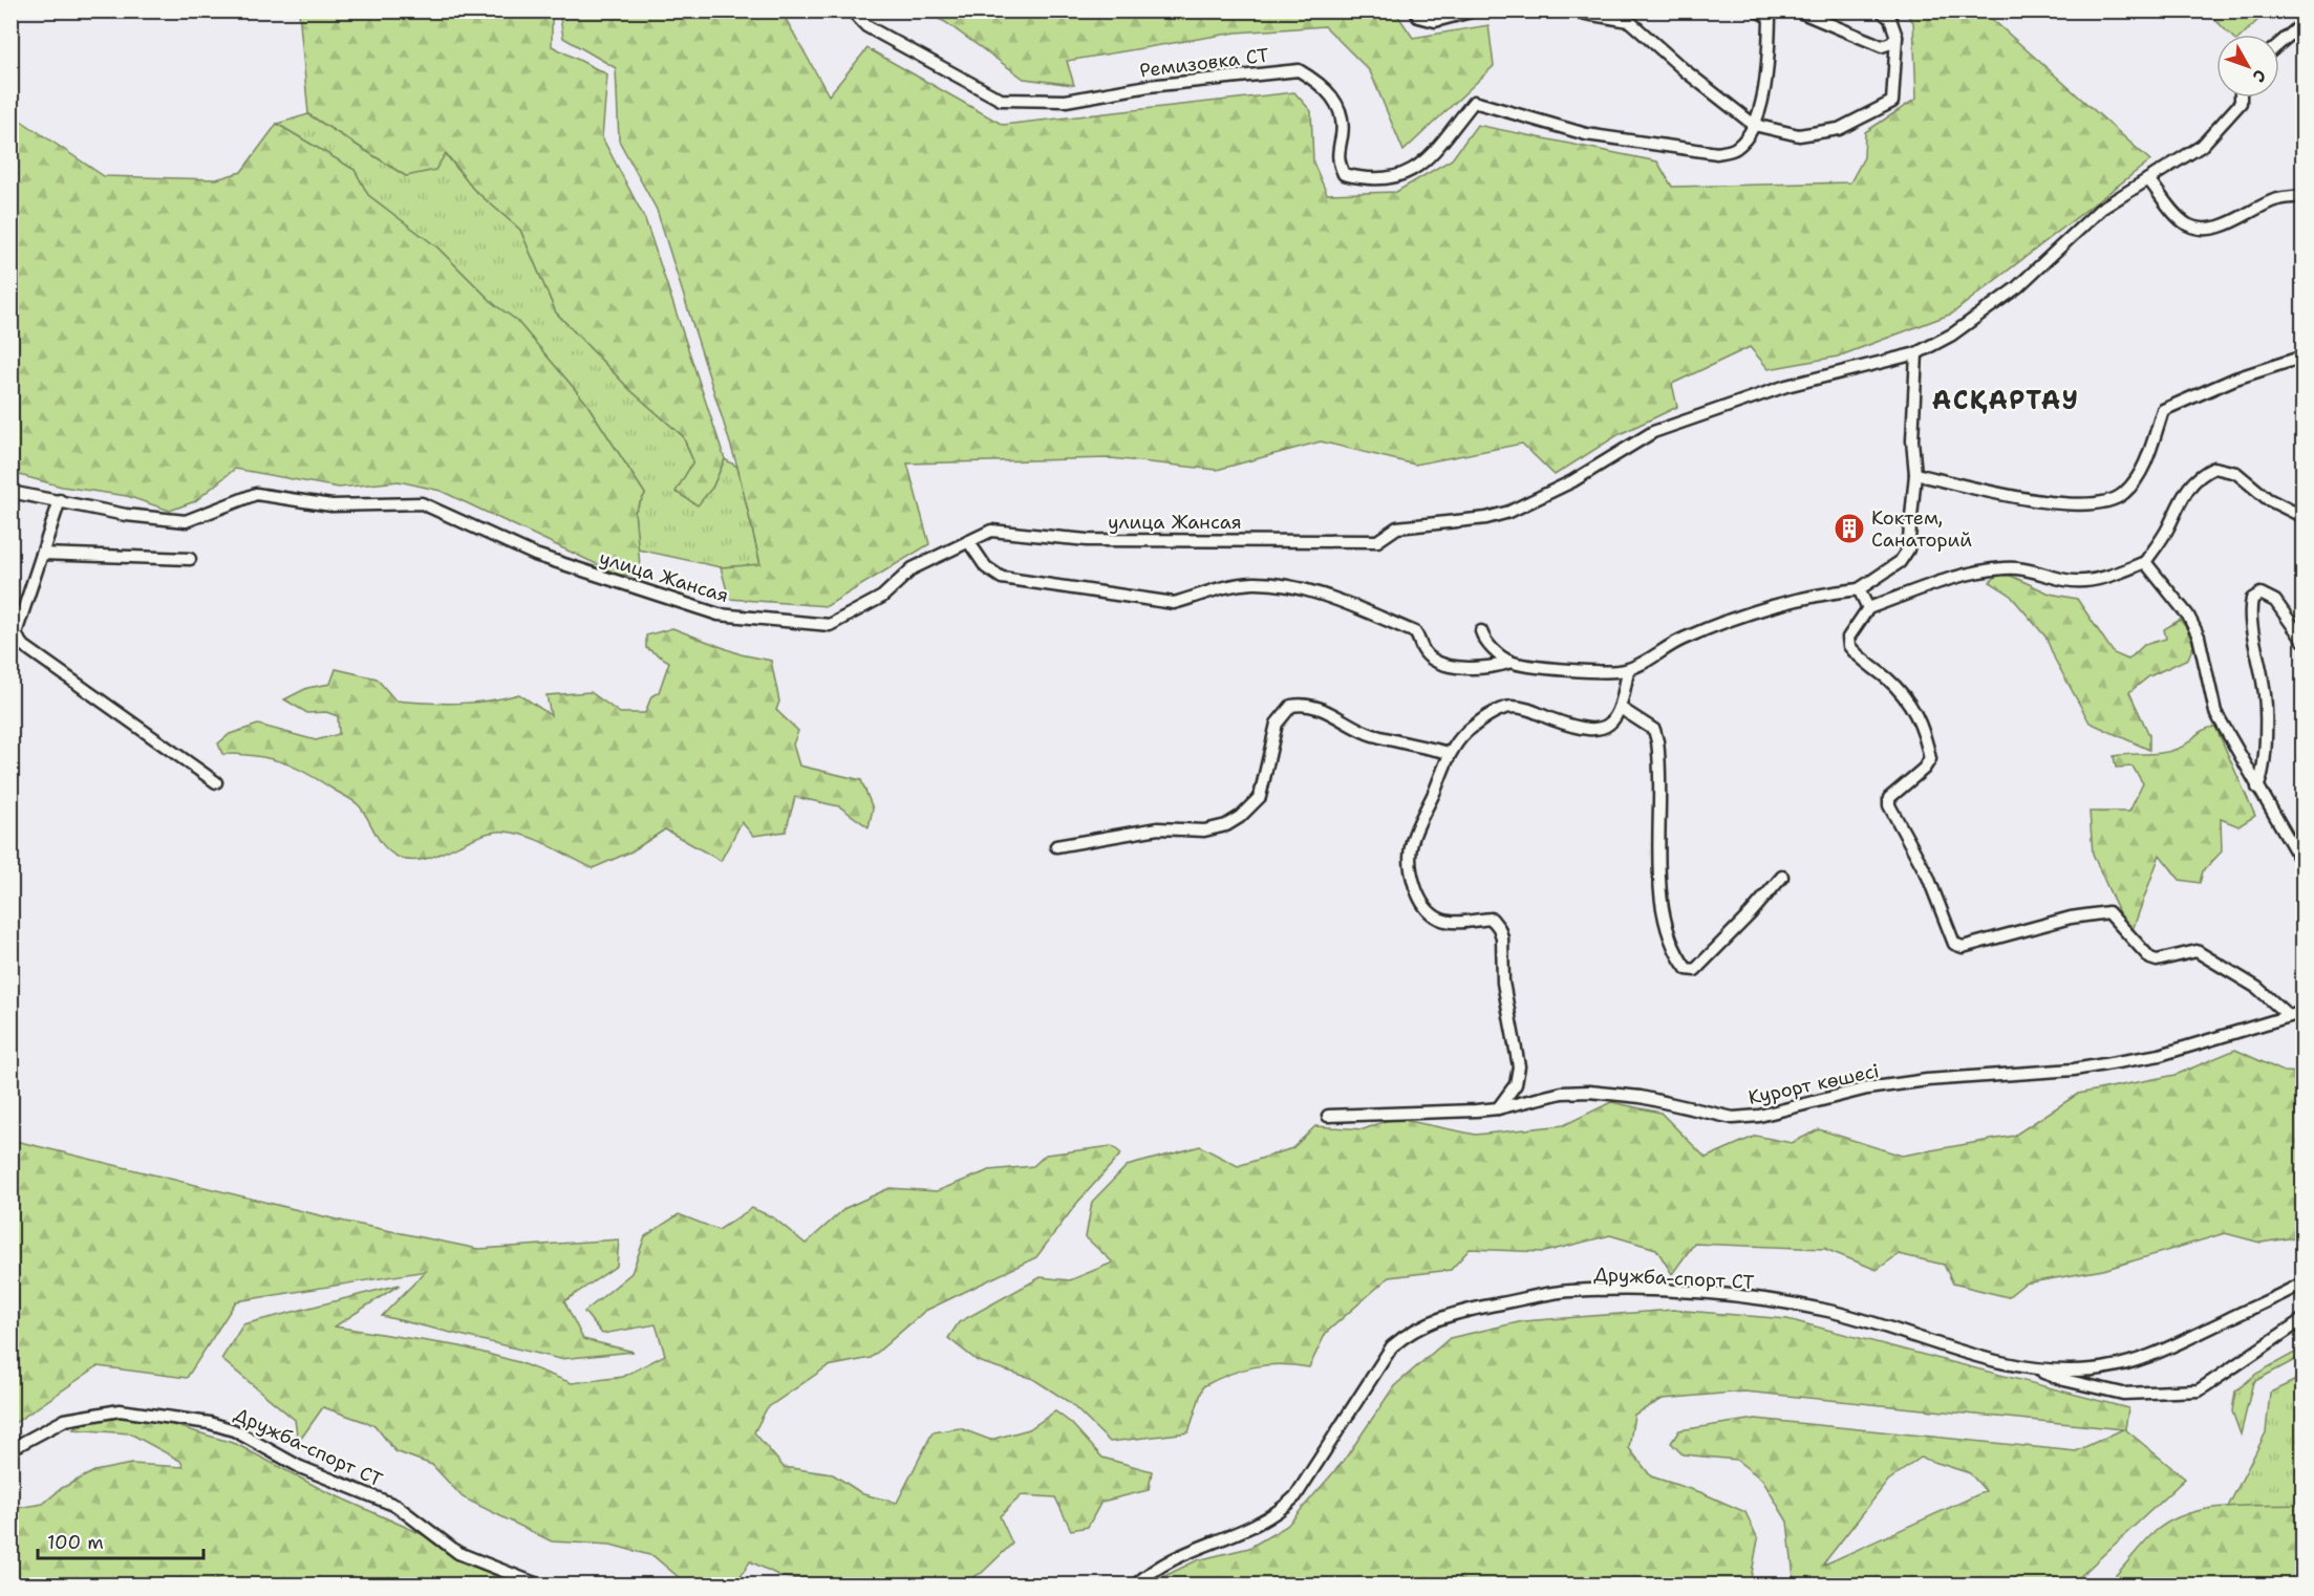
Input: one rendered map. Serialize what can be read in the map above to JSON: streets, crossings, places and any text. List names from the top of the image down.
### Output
{
  "streets": {
    "street": [
      "Ремизовка СТ",
      "улица Жансая",
      "Курорт көшесі",
      "Дружба-спорт СТ"
    ]
  },
  "districts": ["АСҚАРТАУ"],
  "places": {
    "building": ["Коктем, Санаторий"]
  },
  "scale_bar": "100 m",
  "north": "bottom right"
}
